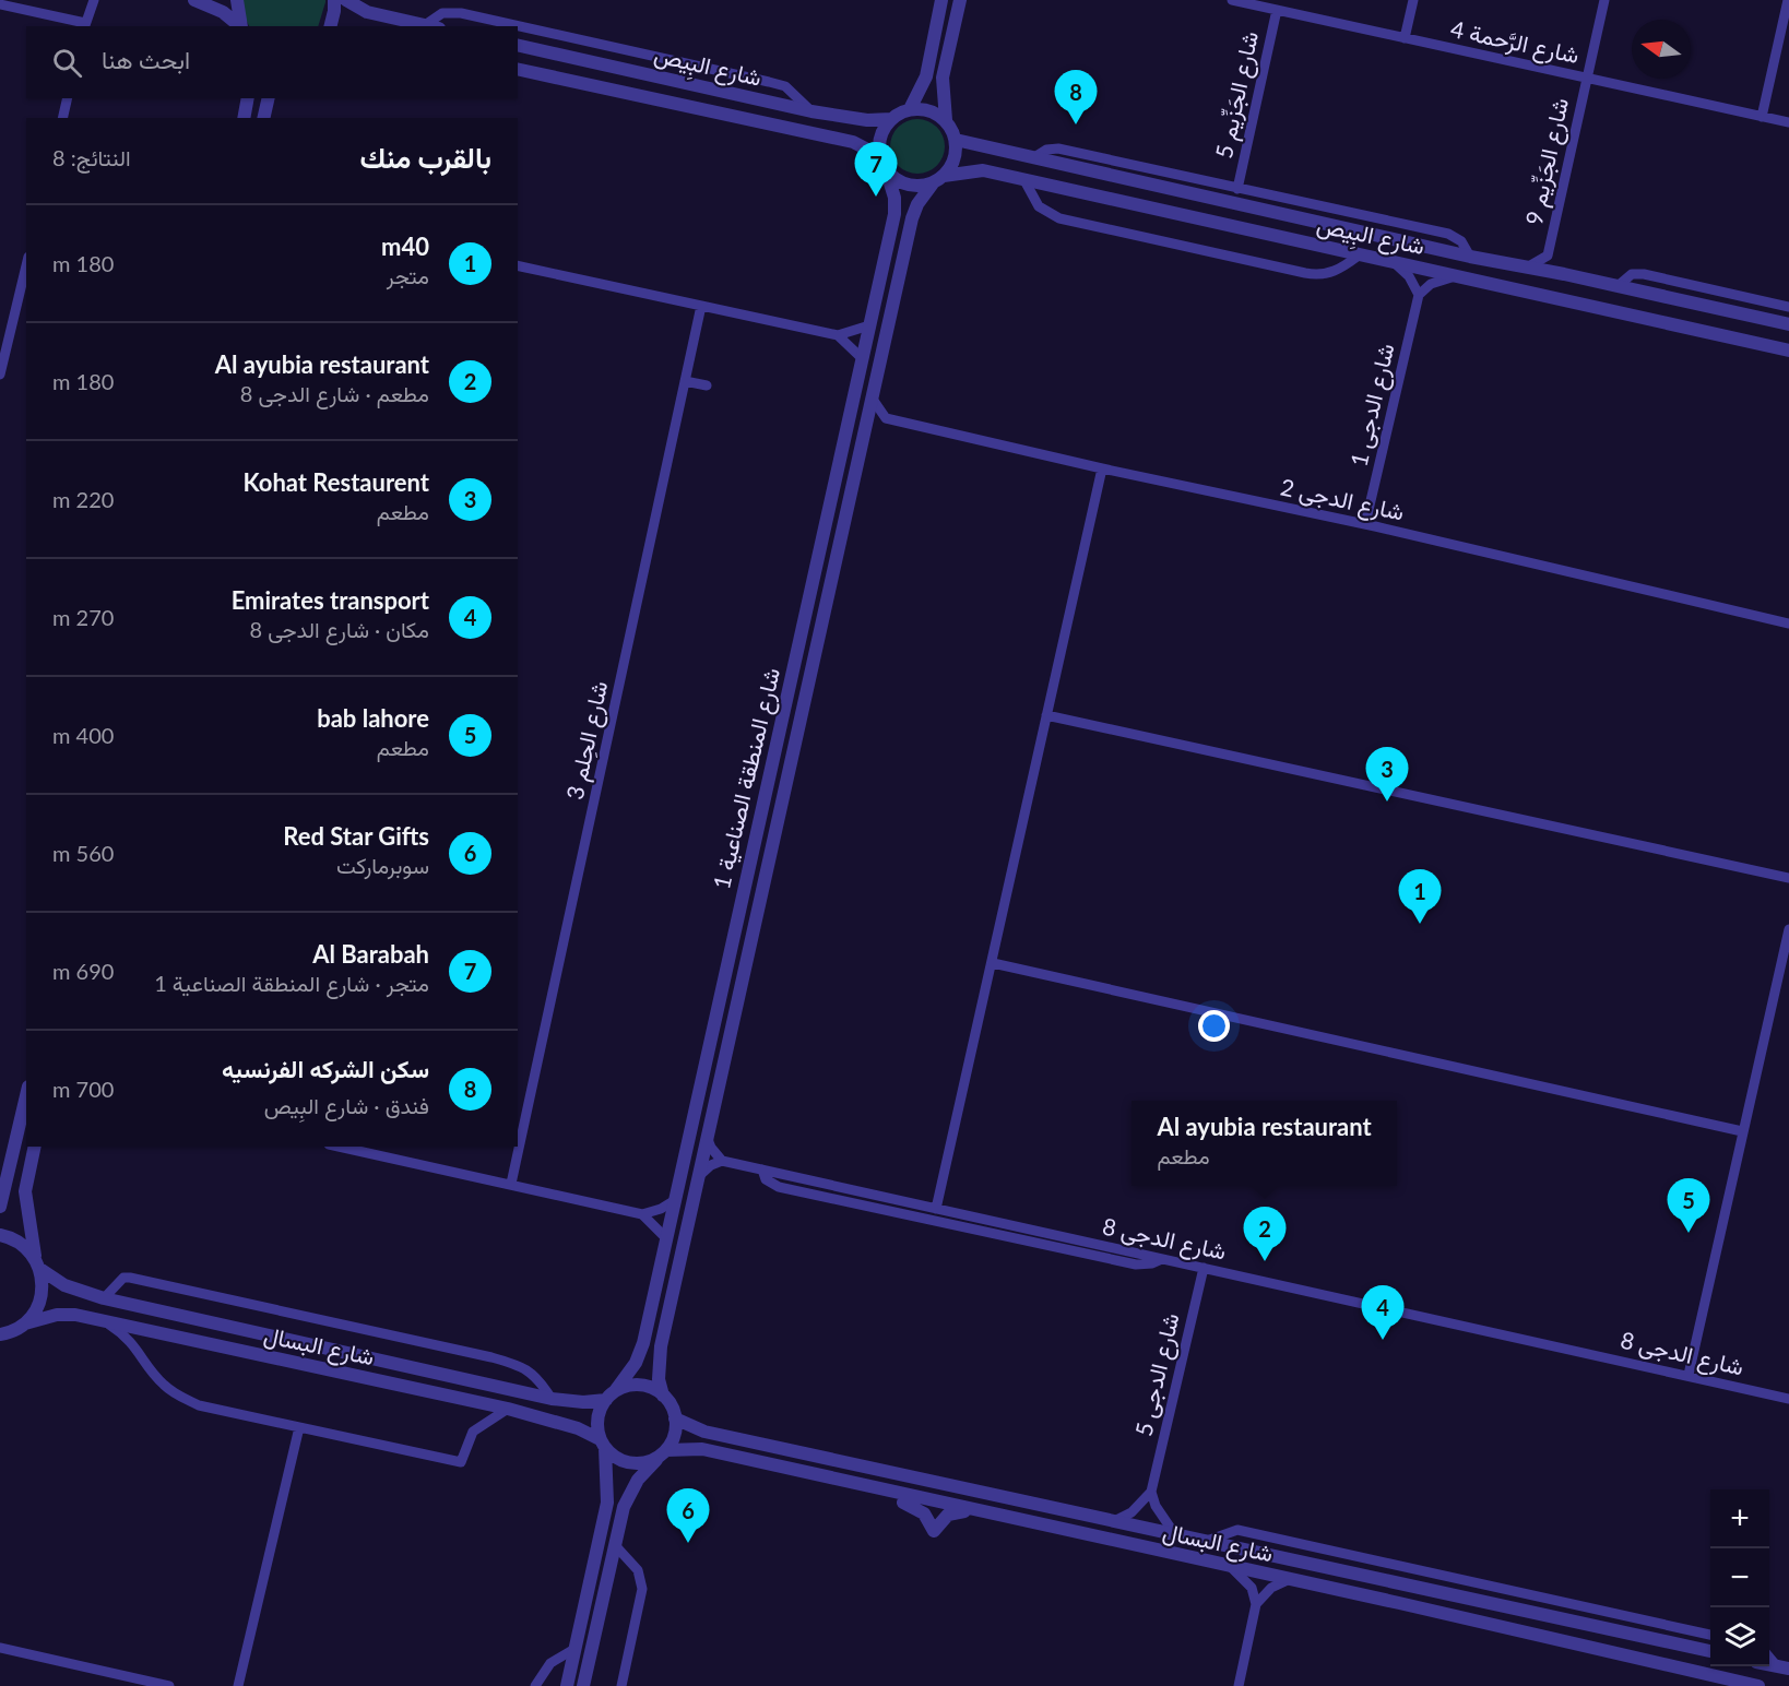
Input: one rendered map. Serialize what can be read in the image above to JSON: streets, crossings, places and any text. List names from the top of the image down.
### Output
{
  "streets": {
    "street": [
      "شارع الرَّحمة 4",
      "شارع البِيص",
      "شارع الجَزِّيم 5",
      "شارع الجَزِّيم 9",
      "شارع الدجى 1",
      "شارع الدجى 2",
      "شارع الحِلم 3",
      "شارع المنطقة الصناعية 1",
      "شارع الدجى 8",
      "شارع البسال",
      "شارع الدجى 5"
    ]
  },
  "crossings": [
    ["شارع الرَّحمة 4", "شارع الجَزِّيم 5"],
    ["شارع الرَّحمة 4", "شارع الجَزِّيم 9"],
    ["شارع البِيص", "شارع الجَزِّيم 9"],
    ["شارع البِيص", "شارع المنطقة الصناعية 1"],
    ["شارع الدجى 1", "شارع الدجى 2"],
    ["شارع المنطقة الصناعية 1", "شارع البسال"],
    ["شارع الدجى 8", "شارع الدجى 5"]
  ],
  "north": "left",
  "page": {
    "search": "ابحث هنا",
    "pins": [
      "8",
      "7",
      "3",
      "1",
      "5",
      "2",
      "4",
      "6"
    ],
    "heading": ["بالقرب منك", "النتائج: 8"],
    "list": [
      {
        "mark": "1",
        "name": "m40",
        "note": "متجر",
        "value": "180 m"
      },
      {
        "mark": "2",
        "name": "Al ayubia restaurant",
        "note": "مطعم · شارع الدجى 8",
        "value": "180 m"
      },
      {
        "mark": "3",
        "name": "Kohat Restaurent",
        "note": "مطعم",
        "value": "220 m"
      },
      {
        "mark": "4",
        "name": "Emirates transport",
        "note": "مكان · شارع الدجى 8",
        "value": "270 m"
      },
      {
        "mark": "5",
        "name": "bab lahore",
        "note": "مطعم",
        "value": "400 m"
      },
      {
        "mark": "6",
        "name": "Red Star Gifts",
        "note": "سوبرماركت",
        "value": "560 m"
      },
      {
        "mark": "7",
        "name": "Al Barabah",
        "note": "متجر · شارع المنطقة الصناعية 1",
        "value": "690 m"
      },
      {
        "mark": "8",
        "name": "سكن الشركه الفرنسيه",
        "note": "فندق · شارع البِيص",
        "value": "700 m"
      }
    ],
    "popup": ["Al ayubia restaurant", "مطعم"],
    "map_buttons": ["+", "−"]
  }
}
